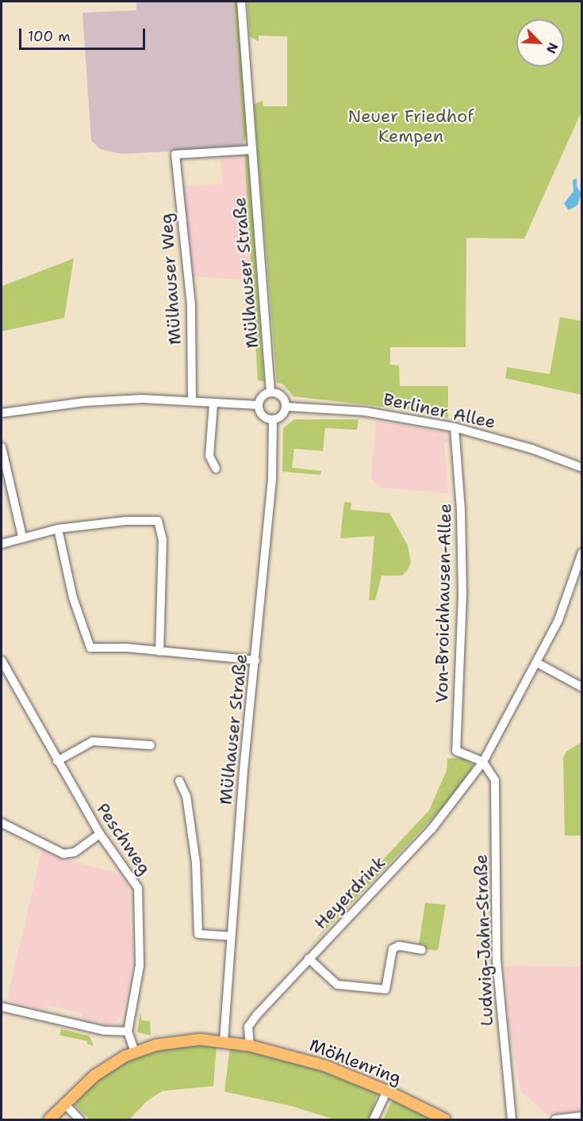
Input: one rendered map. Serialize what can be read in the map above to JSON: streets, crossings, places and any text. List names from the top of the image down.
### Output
{
  "streets": {
    "main road": ["Möhlenring"],
    "street": [
      "Mülhauser Straße",
      "Mülhauser Weg",
      "Berliner Allee",
      "Von-Broichhausen-Allee",
      "Peschweg",
      "Heyerdrink",
      "Ludwig-Jahn-Straße"
    ]
  },
  "crossings": [
    ["Mülhauser Straße", "Mülhauser Weg"],
    ["Mülhauser Straße", "Berliner Allee"],
    ["Mülhauser Straße", "Möhlenring"],
    ["Berliner Allee", "Von-Broichhausen-Allee"],
    ["Von-Broichhausen-Allee", "Heyerdrink"],
    ["Von-Broichhausen-Allee", "Ludwig-Jahn-Straße"],
    ["Heyerdrink", "Ludwig-Jahn-Straße"],
    ["Heyerdrink", "Möhlenring"]
  ],
  "parks": ["Neuer Friedhof Kempen"],
  "scale_bar": "100 m",
  "north": "bottom right"
}
